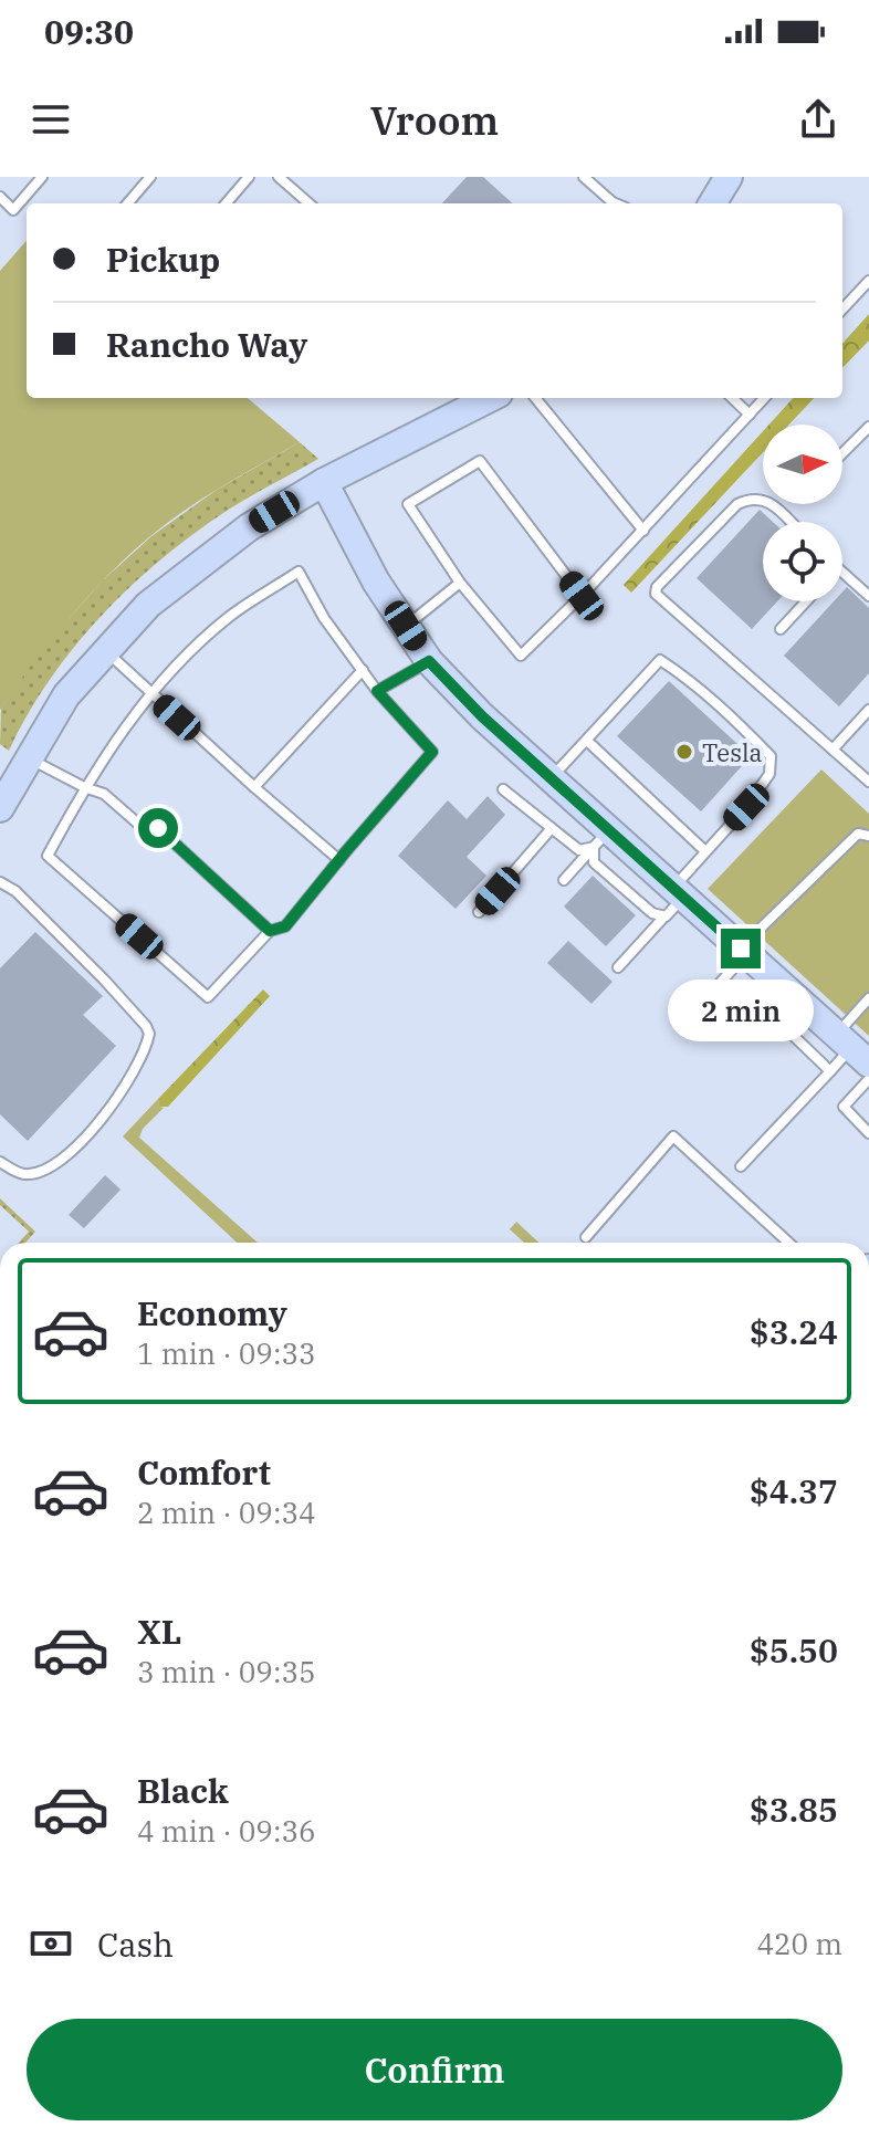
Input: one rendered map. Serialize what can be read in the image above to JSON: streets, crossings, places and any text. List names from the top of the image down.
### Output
{
  "places": ["Tesla"],
  "north": "right",
  "page": {
    "status": "09:30",
    "header": "Vroom",
    "banner": ["Pickup", "Rancho Way"],
    "bubble": "2 min",
    "list": [
      {
        "name": "Economy",
        "note": "1 min · 09:33",
        "value": "$3.24"
      },
      {
        "name": "Comfort",
        "note": "2 min · 09:34",
        "value": "$4.37"
      },
      {
        "name": "XL",
        "note": "3 min · 09:35",
        "value": "$5.50"
      },
      {
        "name": "Black",
        "note": "4 min · 09:36",
        "value": "$3.85"
      }
    ],
    "pay": ["Cash", "420 m"],
    "buttons": "Confirm"
  }
}
